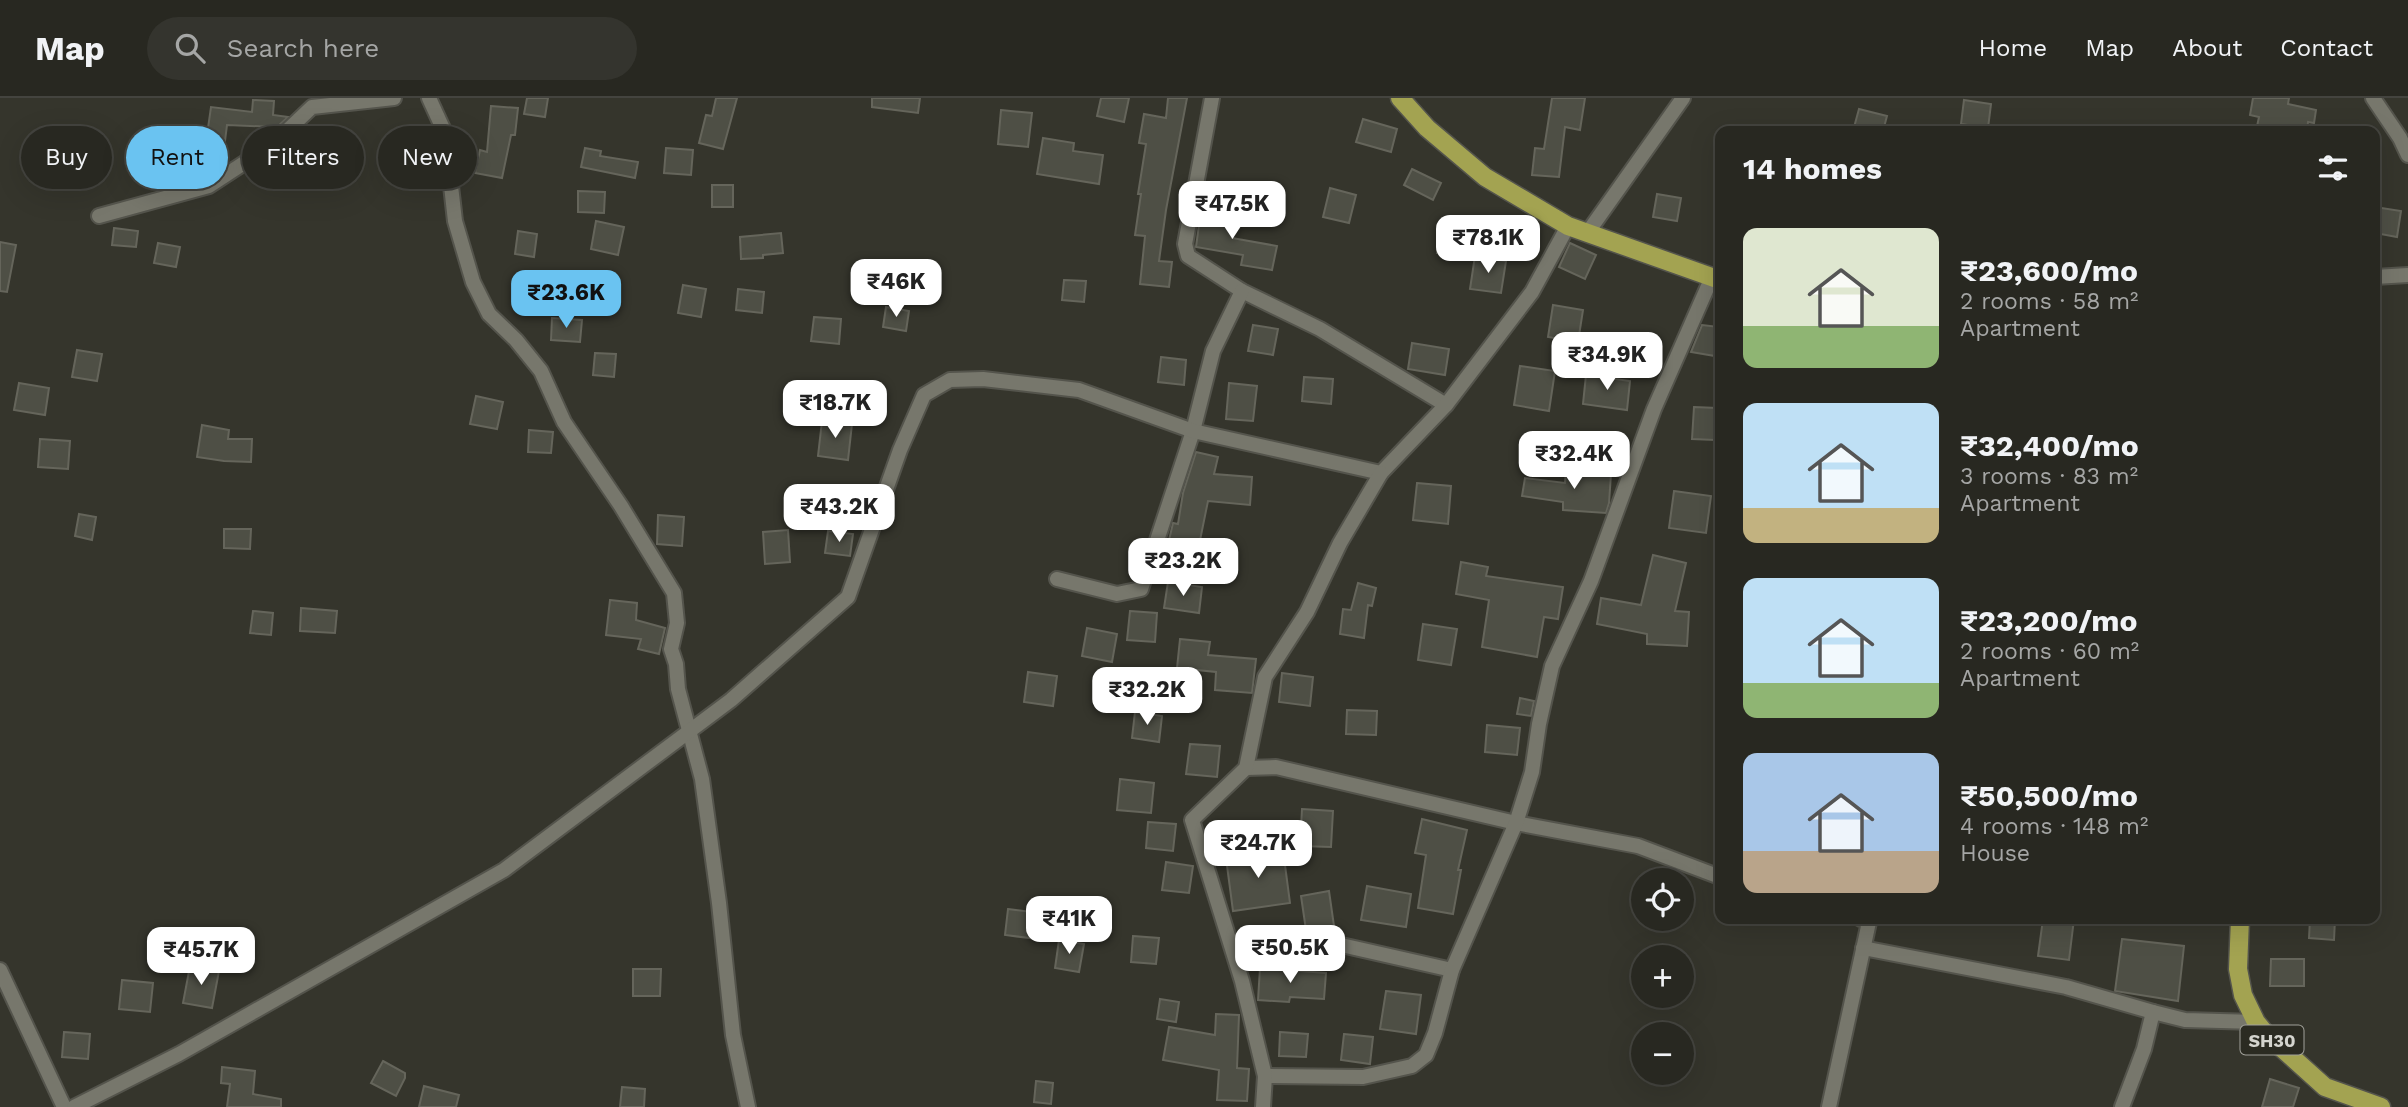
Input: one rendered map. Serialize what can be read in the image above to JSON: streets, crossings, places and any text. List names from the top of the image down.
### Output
{
  "streets": {
    "main road": ["SH30"]
  },
  "page": {
    "header": "Map",
    "search": "Search here",
    "nav": [
      "Home",
      "Map",
      "About",
      "Contact"
    ],
    "chip": [
      "Buy",
      "Rent",
      "Filters",
      "New"
    ],
    "heading": "14 homes",
    "price": [
      "₹47.5K",
      "₹78.1K",
      "₹46K",
      "₹23.6K",
      "₹34.9K",
      "₹18.7K",
      "₹32.4K",
      "₹43.2K",
      "₹23.2K",
      "₹32.2K",
      "₹24.7K",
      "₹41K",
      "₹50.5K",
      "₹45.7K"
    ],
    "list": [
      {
        "name": "₹23,600/mo",
        "note": "2 rooms · 58 m² · Apartment"
      },
      {
        "name": "₹32,400/mo",
        "note": "3 rooms · 83 m² · Apartment"
      },
      {
        "name": "₹23,200/mo",
        "note": "2 rooms · 60 m² · Apartment"
      },
      {
        "name": "₹50,500/mo",
        "note": "4 rooms · 148 m² · House"
      }
    ],
    "map_buttons": ["+", "−"]
  }
}
